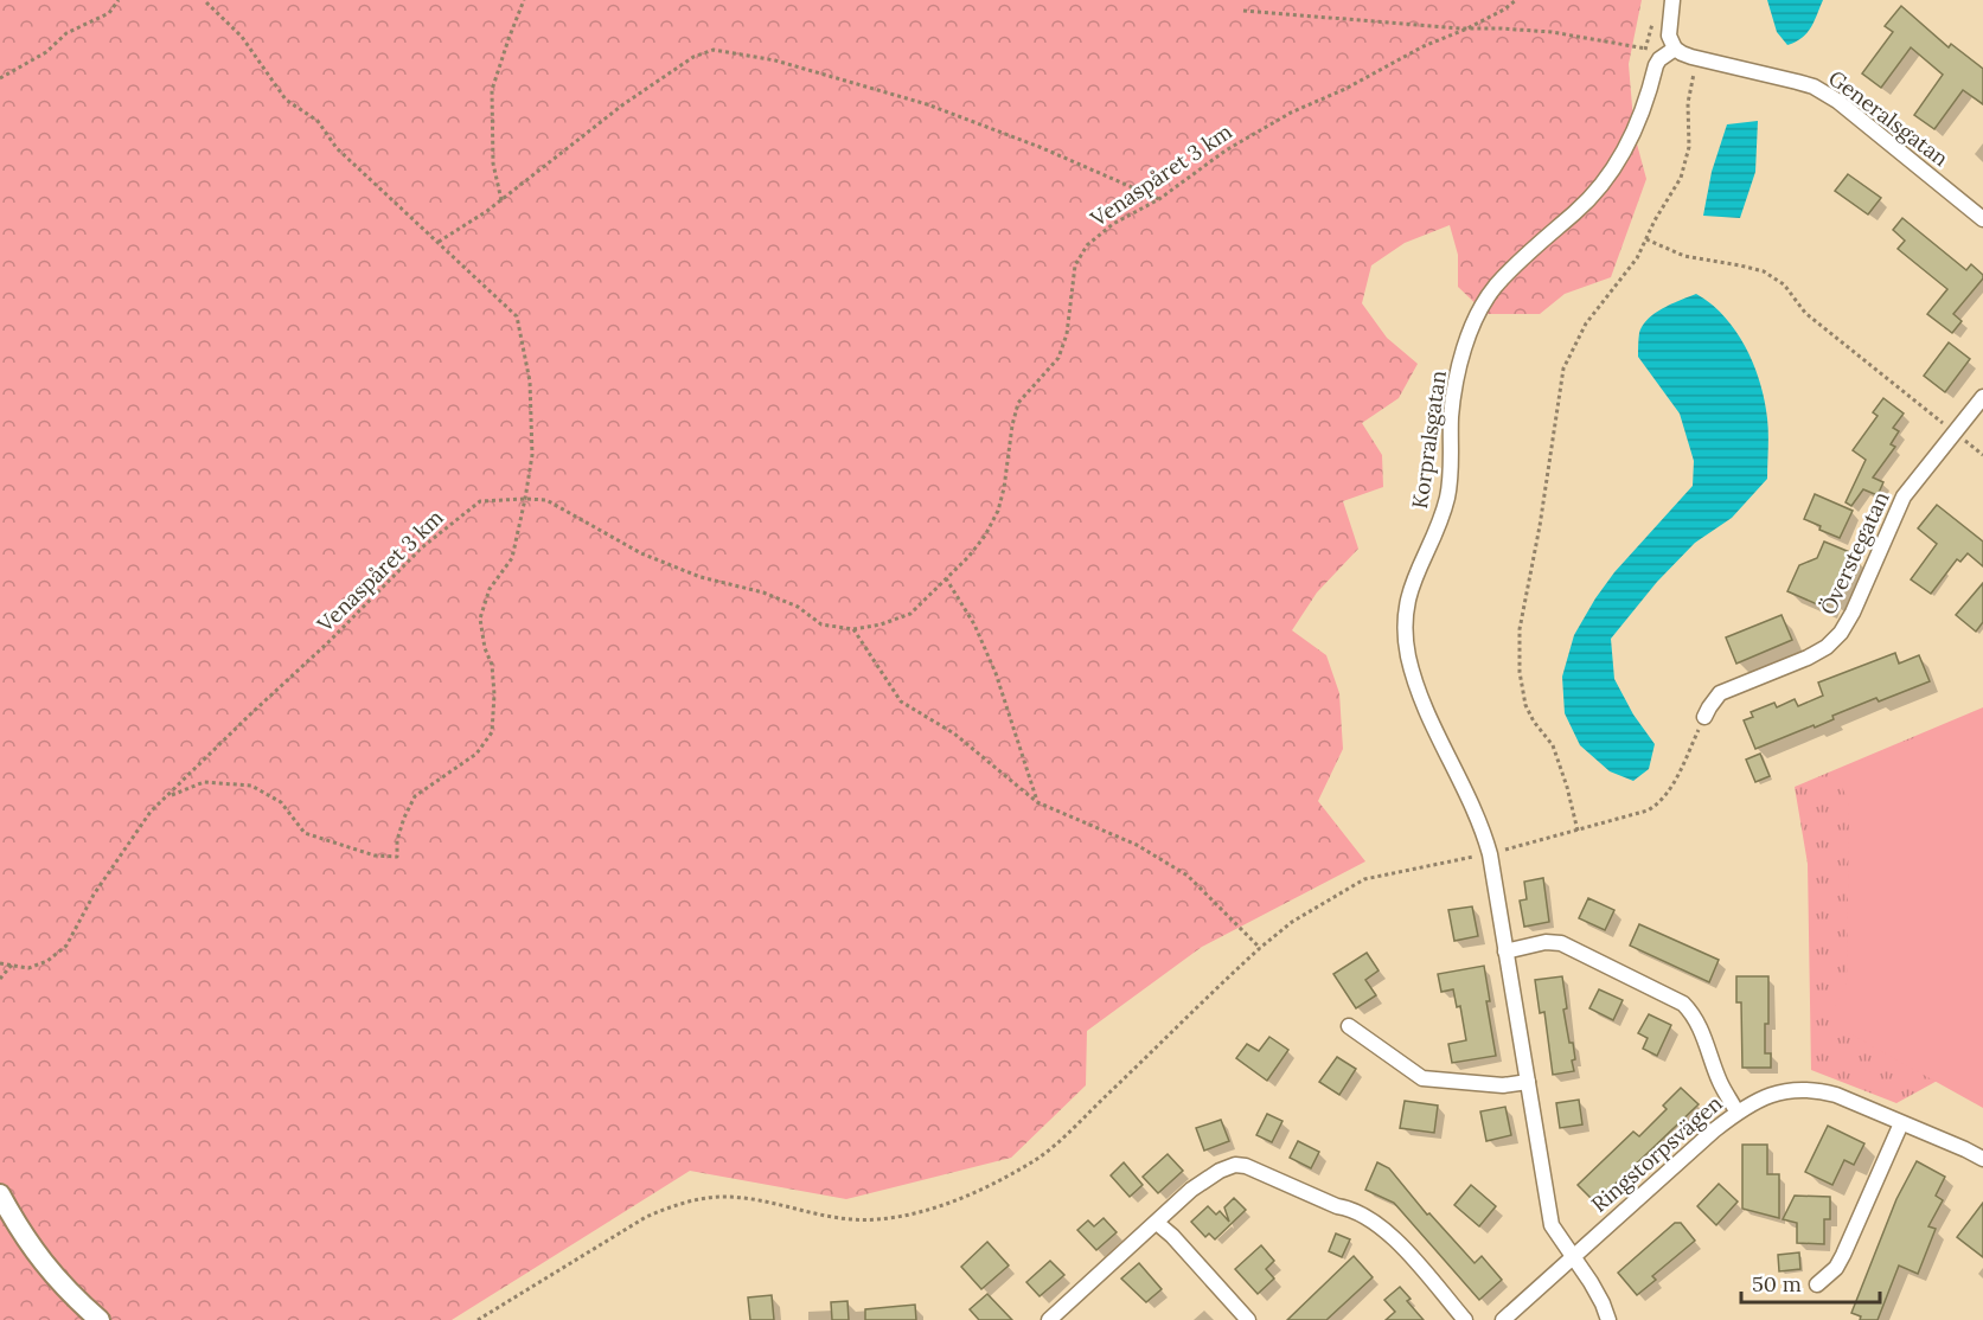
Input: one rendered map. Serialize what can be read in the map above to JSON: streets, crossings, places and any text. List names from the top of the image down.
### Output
{
  "streets": {
    "street": [
      "Generalsgatan",
      "Korpralsgatan",
      "Överstegatan",
      "Ringstorpsvägen"
    ],
    "path": ["Venaspåret 3 km"]
  },
  "crossings": [
    ["Generalsgatan", "Korpralsgatan"],
    ["Korpralsgatan", "Ringstorpsvägen"]
  ],
  "scale_bar": "50 m"
}
